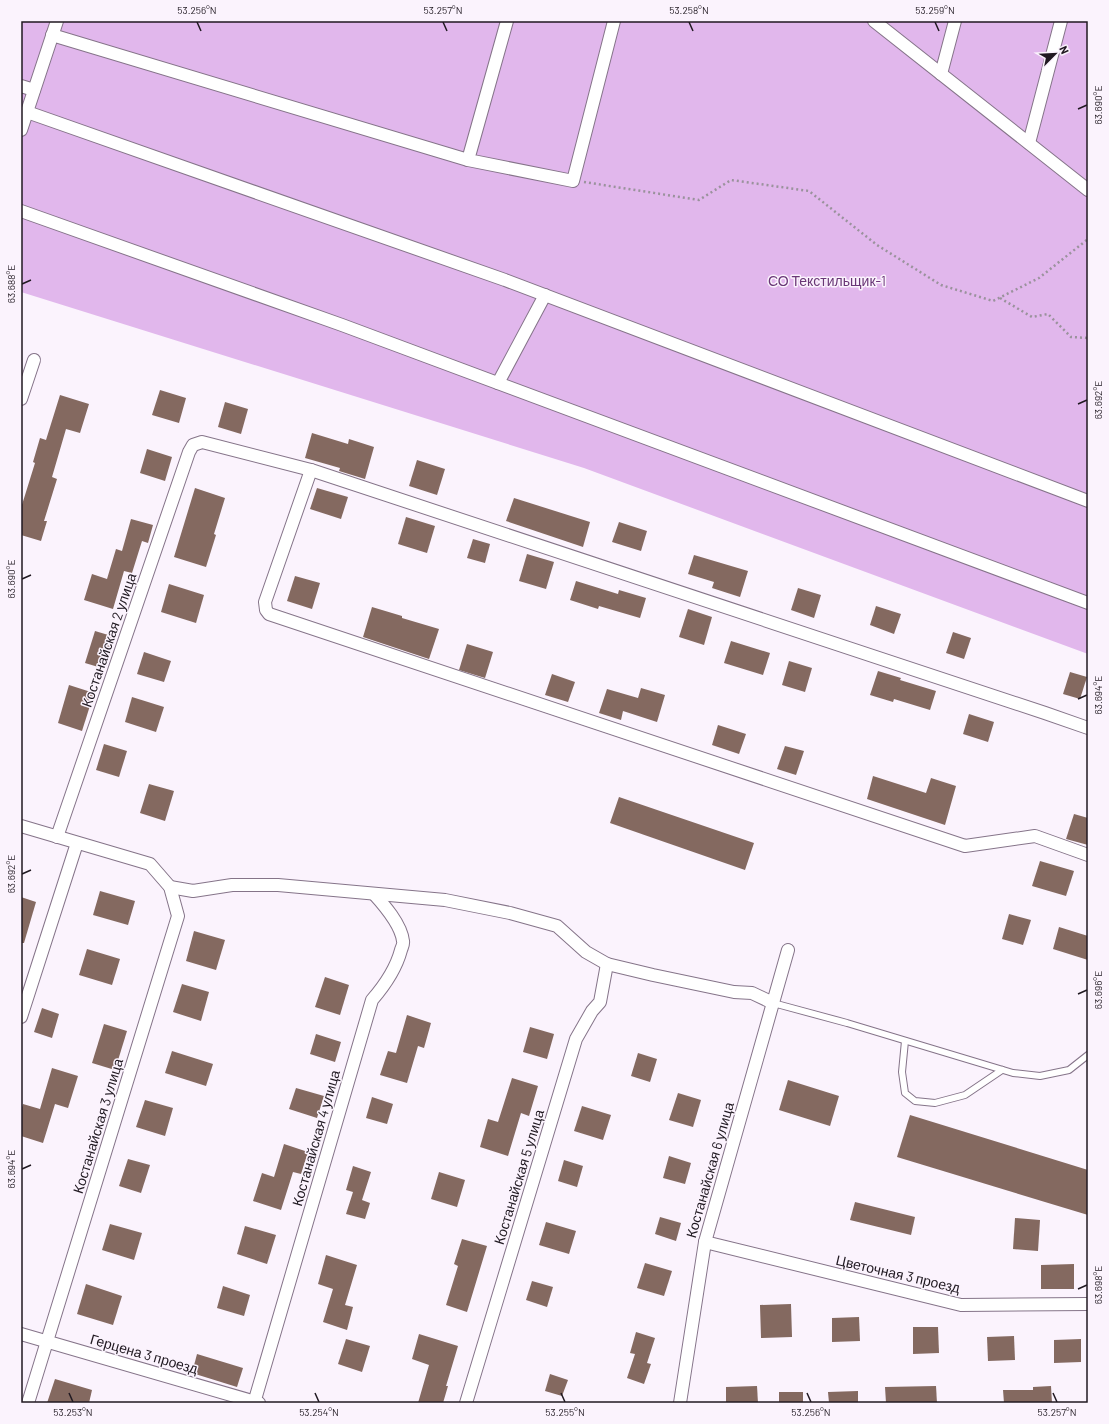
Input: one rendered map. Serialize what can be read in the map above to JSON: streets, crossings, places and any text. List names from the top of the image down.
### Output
{
  "streets": {
    "street": [
      "Костанайская 2 улица",
      "Костанайская 3 улица",
      "Костанайская 4 улица",
      "Костанайская 6 улица",
      "Костанайская 5 улица",
      "Цветочная 3 проезд",
      "Герцена 3 проезд"
    ]
  },
  "crossings": [
    ["Костанайская 3 улица", "Герцена 3 проезд"],
    ["Костанайская 4 улица", "Герцена 3 проезд"],
    ["Костанайская 6 улица", "Цветочная 3 проезд"]
  ],
  "parks": ["СО Текстильщик-1"],
  "north": "top right",
  "coordinates": [
    "53.256°N",
    "53.257°N",
    "53.258°N",
    "53.259°N",
    "63.690°E",
    "63.688°E",
    "63.692°E",
    "63.694°E",
    "63.696°E",
    "63.698°E",
    "53.253°N",
    "53.254°N",
    "53.255°N"
  ]
}
